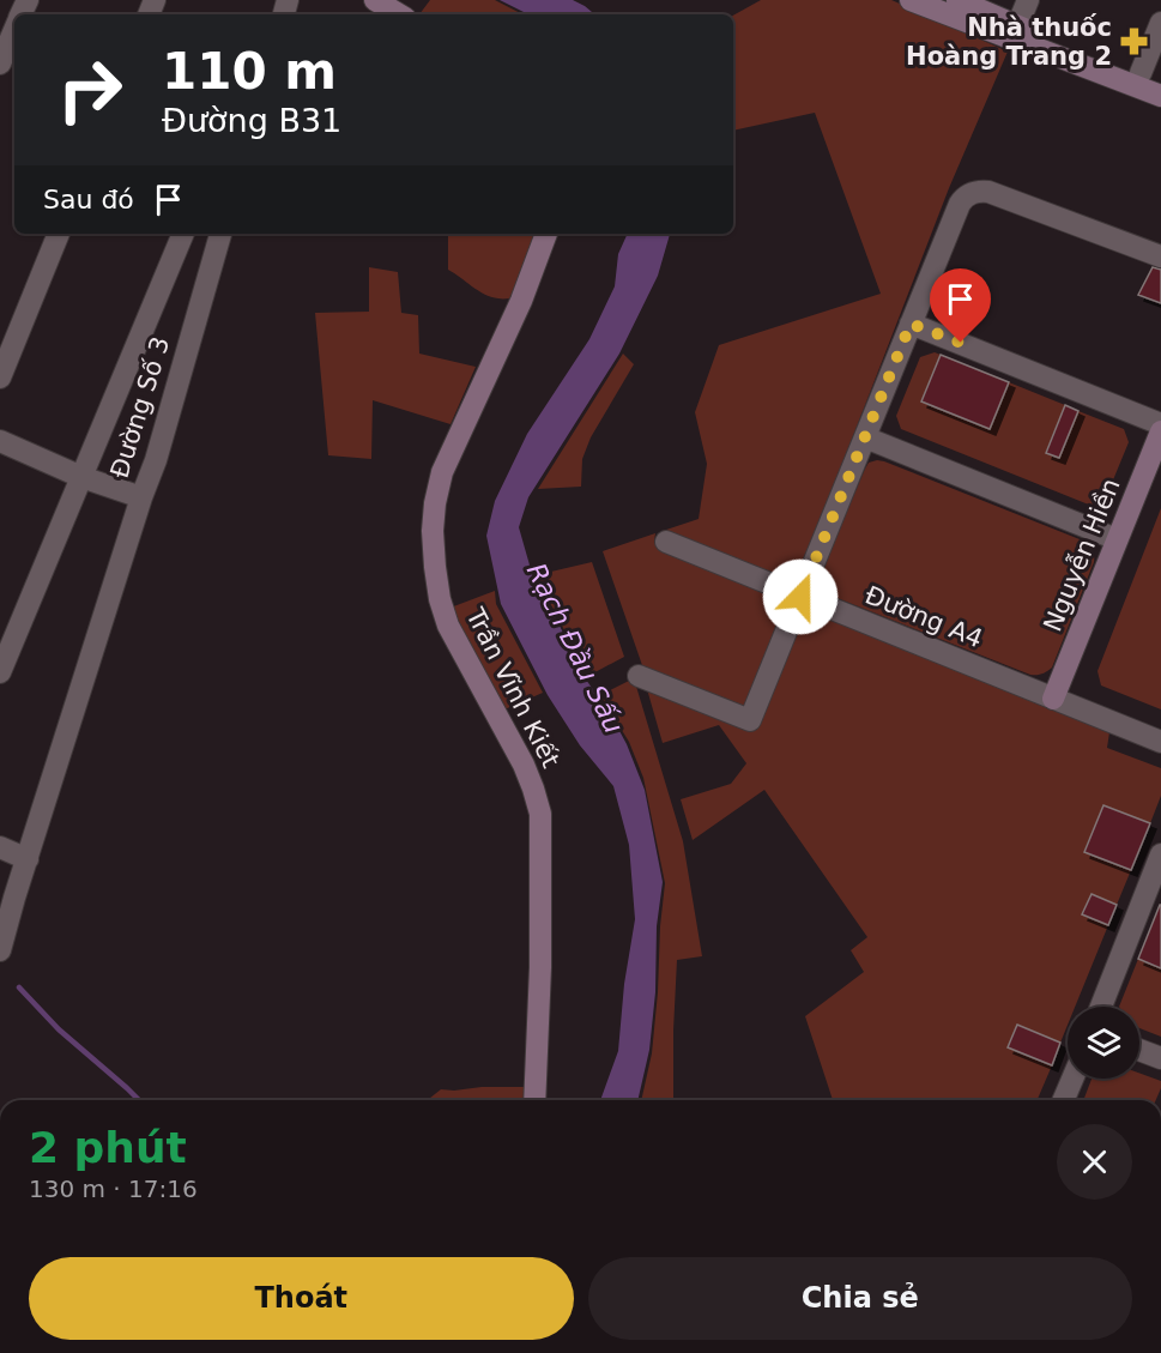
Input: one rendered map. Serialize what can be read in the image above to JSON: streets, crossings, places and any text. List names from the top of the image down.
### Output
{
  "streets": {
    "street": [
      "Đường Số 3",
      "Nguyễn Hiền",
      "Đường A4",
      "Trần Vĩnh Kiết"
    ]
  },
  "crossings": [
    ["Nguyễn Hiền", "Đường A4"]
  ],
  "water": ["Rạch Đầu Sấu"],
  "places": {
    "pharmacy": ["Nhà thuốc Hoàng Trang 2"]
  },
  "page": {
    "turn": ["110 m", "Đường B31"],
    "then": "Sau đó",
    "heading": ["2 phút", "130 m · 17:16"],
    "buttons": ["Thoát", "Chia sẻ"]
  }
}
